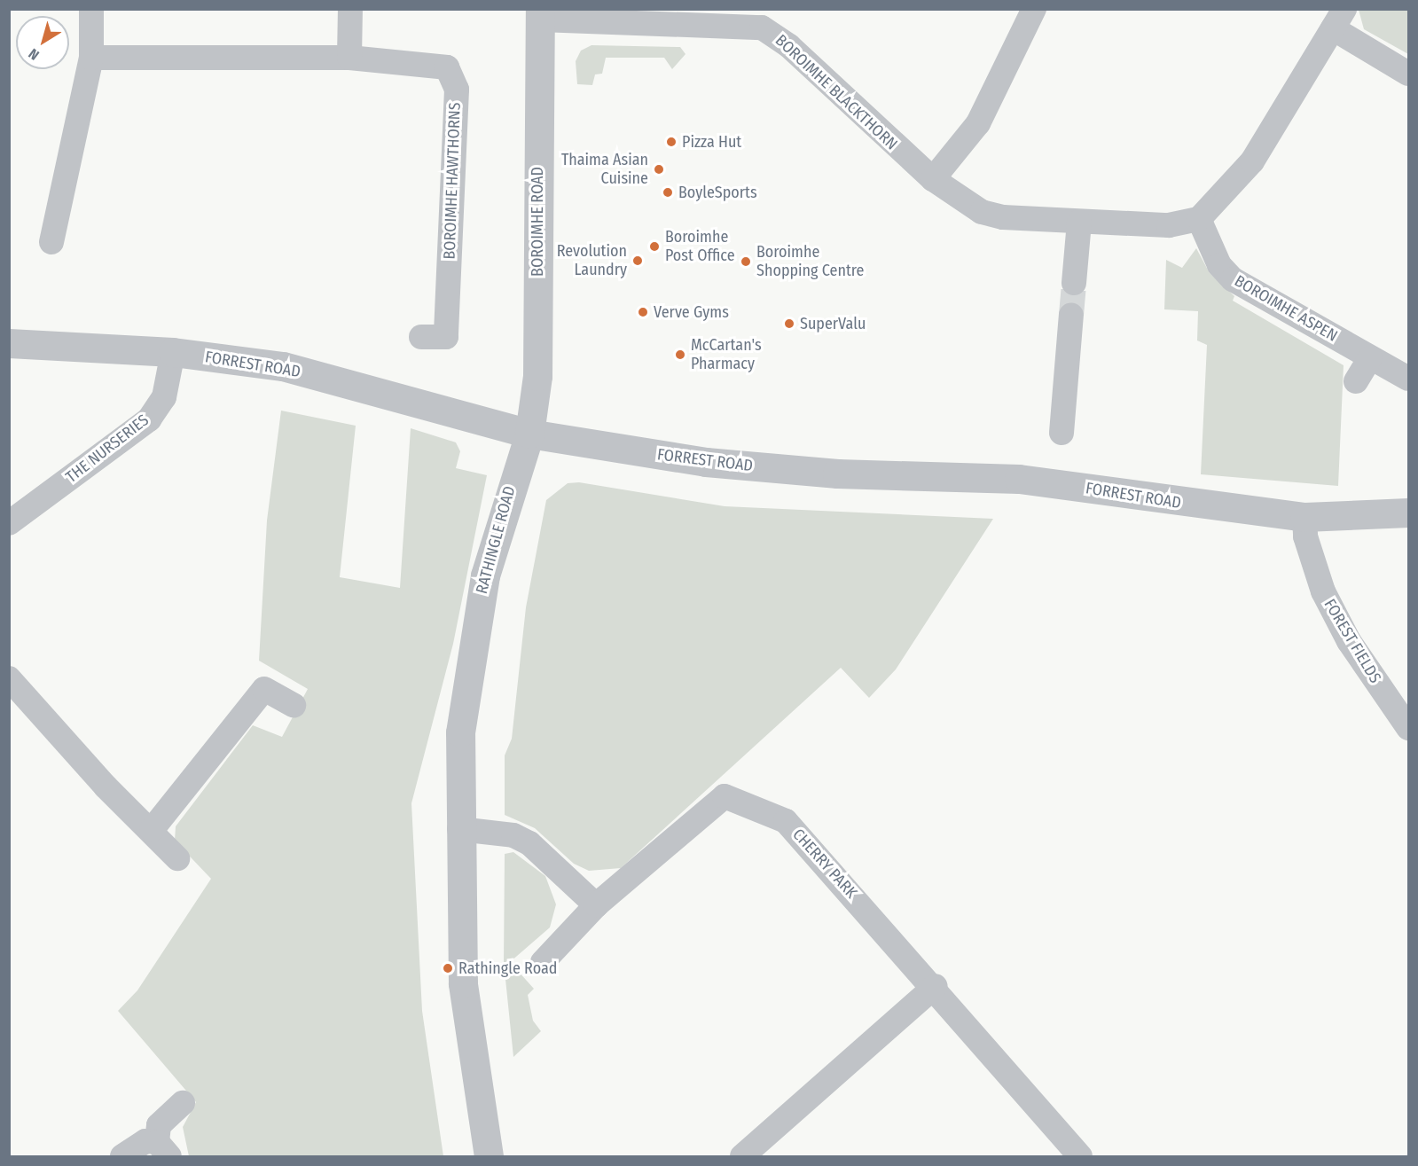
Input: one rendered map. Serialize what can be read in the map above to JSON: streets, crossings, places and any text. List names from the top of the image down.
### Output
{
  "streets": {
    "street": [
      "BOROIMHE BLACKTHORN",
      "BOROIMHE HAWTHORNS",
      "BOROIMHE ROAD",
      "BOROIMHE ASPEN",
      "FORREST ROAD",
      "THE NURSERIES",
      "RATHINGLE ROAD",
      "FOREST FIELDS",
      "CHERRY PARK"
    ]
  },
  "crossings": [
    ["BOROIMHE BLACKTHORN", "BOROIMHE ROAD"],
    ["BOROIMHE BLACKTHORN", "BOROIMHE ASPEN"],
    ["BOROIMHE ROAD", "FORREST ROAD"],
    ["BOROIMHE ROAD", "RATHINGLE ROAD"],
    ["FORREST ROAD", "THE NURSERIES"],
    ["FORREST ROAD", "RATHINGLE ROAD"],
    ["FORREST ROAD", "FOREST FIELDS"]
  ],
  "places": [
    "Pizza Hut",
    "Thaima Asian Cuisine",
    "BoyleSports",
    "Boroimhe Post Office",
    "Revolution Laundry",
    "Boroimhe Shopping Centre",
    "Verve Gyms",
    "SuperValu",
    "McCartan's Pharmacy",
    "Rathingle Road"
  ],
  "north": "bottom left"
}
